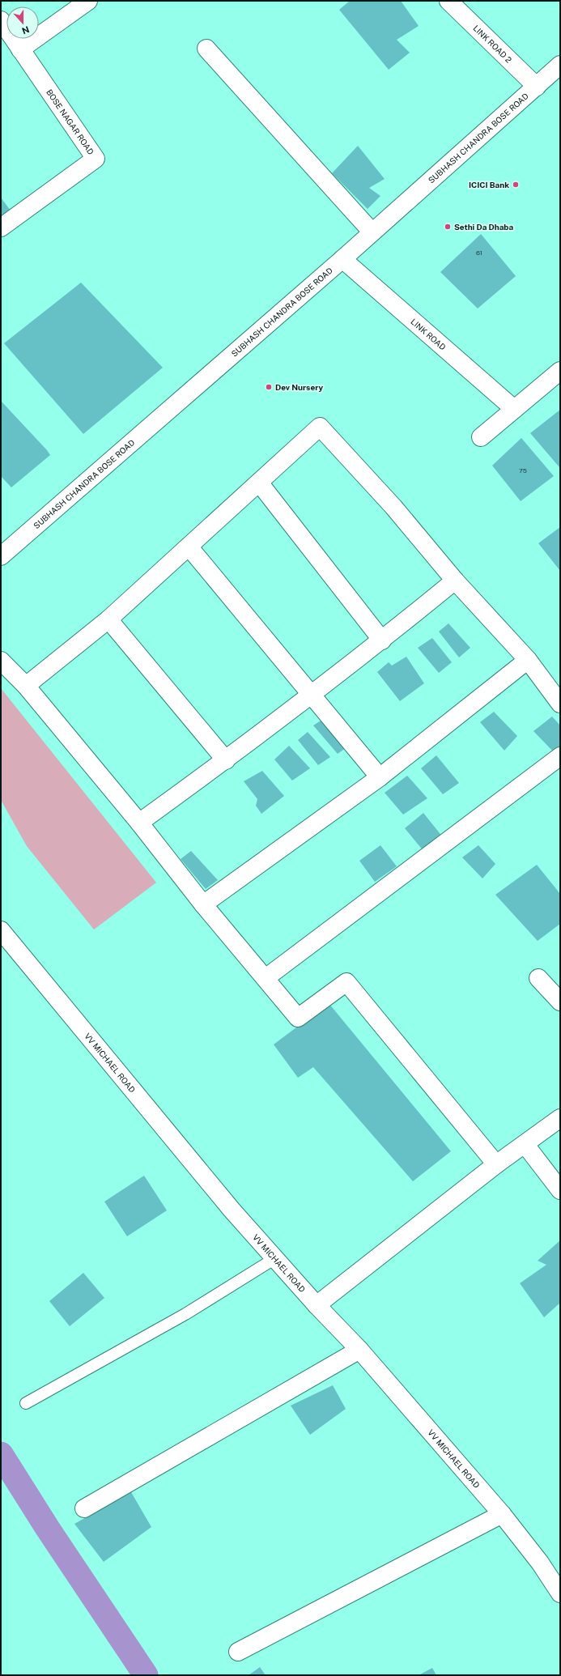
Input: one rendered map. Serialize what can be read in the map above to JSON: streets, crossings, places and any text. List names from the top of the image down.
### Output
{
  "streets": {
    "street": [
      "LINK ROAD 2",
      "BOSE NAGAR ROAD",
      "SUBHASH CHANDRA BOSE ROAD",
      "LINK ROAD",
      "VV MICHAEL ROAD"
    ]
  },
  "crossings": [
    ["LINK ROAD 2", "SUBHASH CHANDRA BOSE ROAD"],
    ["SUBHASH CHANDRA BOSE ROAD", "LINK ROAD"]
  ],
  "places": ["ICICI Bank", "Sethi Da Dhaba", "Dev Nursery"],
  "house_numbers": ["61", "75"],
  "north": "bottom"
}
